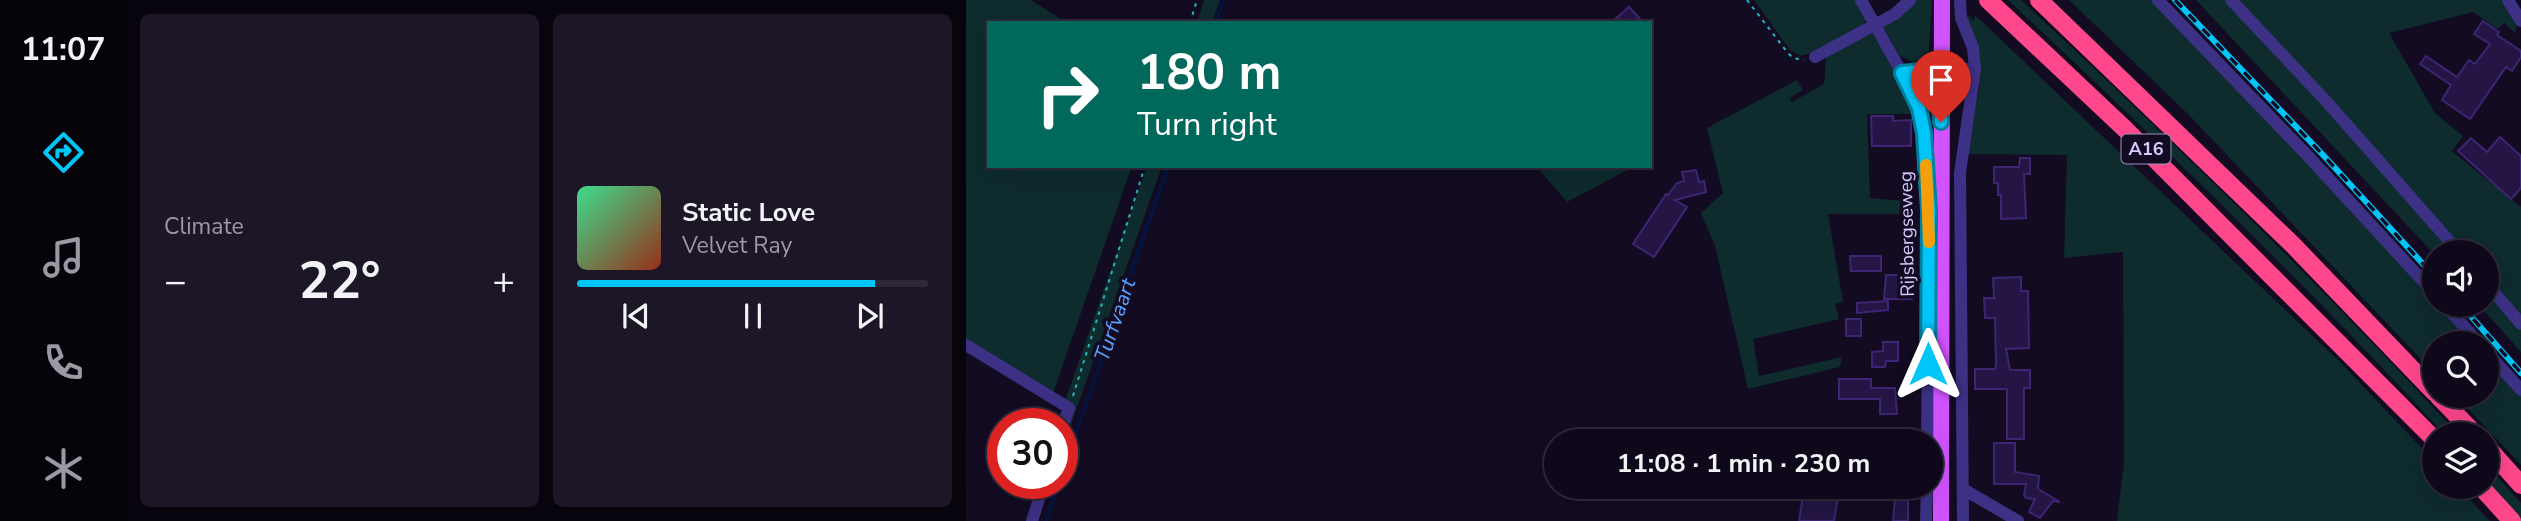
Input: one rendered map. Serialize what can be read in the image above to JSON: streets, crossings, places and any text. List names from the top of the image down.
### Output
{
  "streets": {
    "highway": ["A16"],
    "main road": ["Rijsbergseweg"]
  },
  "water": ["Turfvaart"],
  "page": {
    "tabs": "11:07",
    "tile": "Climate",
    "turn": ["180 m", "Turn right"],
    "song": ["Static Love", "Velvet Ray"],
    "heat": ["−", "22°", "+"],
    "limit": "30",
    "trip": "11:08 · 1 min · 230 m"
  }
}
